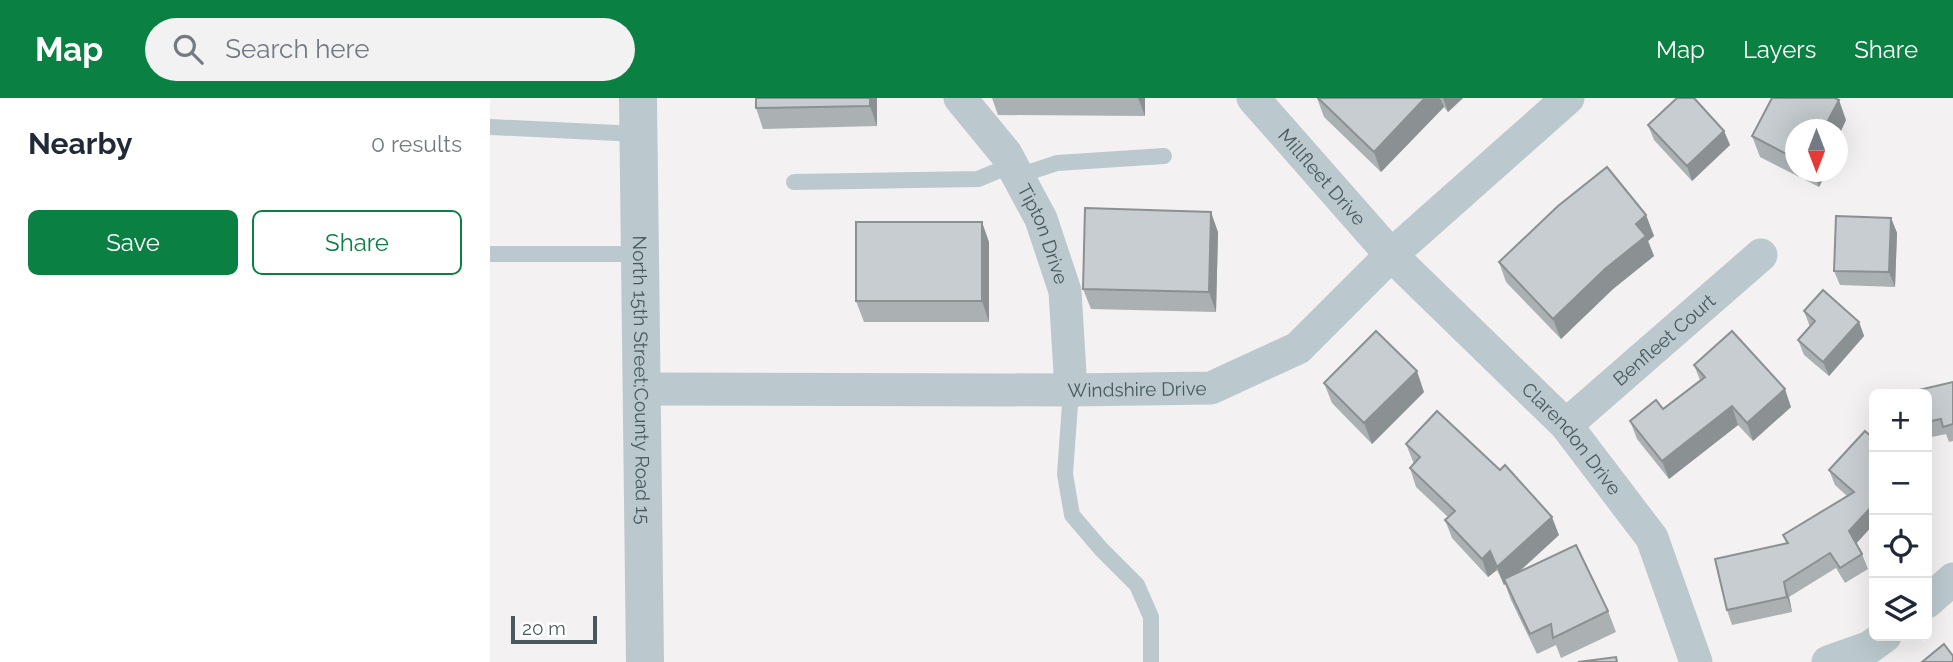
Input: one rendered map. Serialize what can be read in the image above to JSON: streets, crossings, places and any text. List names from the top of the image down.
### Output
{
  "streets": {
    "street": [
      "Millfleet Drive",
      "Tipton Drive",
      "Benfleet Court",
      "North 15th Street;County Road 15",
      "Windshire Drive",
      "Clarendon Drive"
    ]
  },
  "crossings": [
    ["Millfleet Drive", "Windshire Drive"],
    ["Millfleet Drive", "Clarendon Drive"],
    ["Tipton Drive", "Windshire Drive"],
    ["Benfleet Court", "Clarendon Drive"],
    ["North 15th Street;County Road 15", "Windshire Drive"],
    ["Windshire Drive", "Clarendon Drive"]
  ],
  "scale_bar": "20 m",
  "north": "bottom",
  "page": {
    "header": "Map",
    "search": "Search here",
    "nav": ["Map", "Layers", "Share"],
    "heading": ["Nearby", "0 results"],
    "buttons": ["Save", "Share"],
    "map_buttons": ["+", "−"],
    "scale": "20 m"
  }
}
